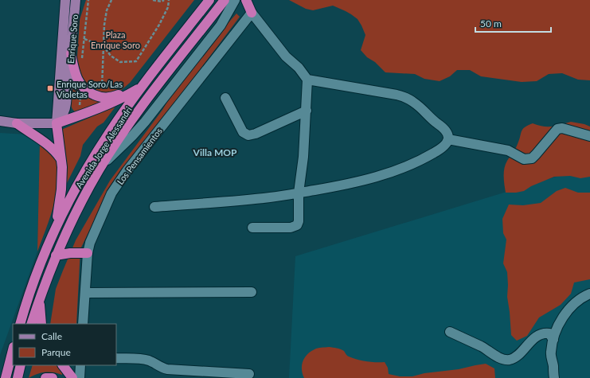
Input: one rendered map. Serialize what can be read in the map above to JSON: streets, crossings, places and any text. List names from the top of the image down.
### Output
{
  "streets": {
    "highway": ["Avenida Jorge Alessandri"],
    "main road": ["Enrique Soro"],
    "street": ["Los Pensamientos"]
  },
  "districts": ["Villa MOP"],
  "parks": ["Plaza Enrique Soro"],
  "places": {
    "transit": ["Enrique Soro/Las Violetas"]
  },
  "legend": ["Calle", "Parque"],
  "scale_bar": "50 m"
}
